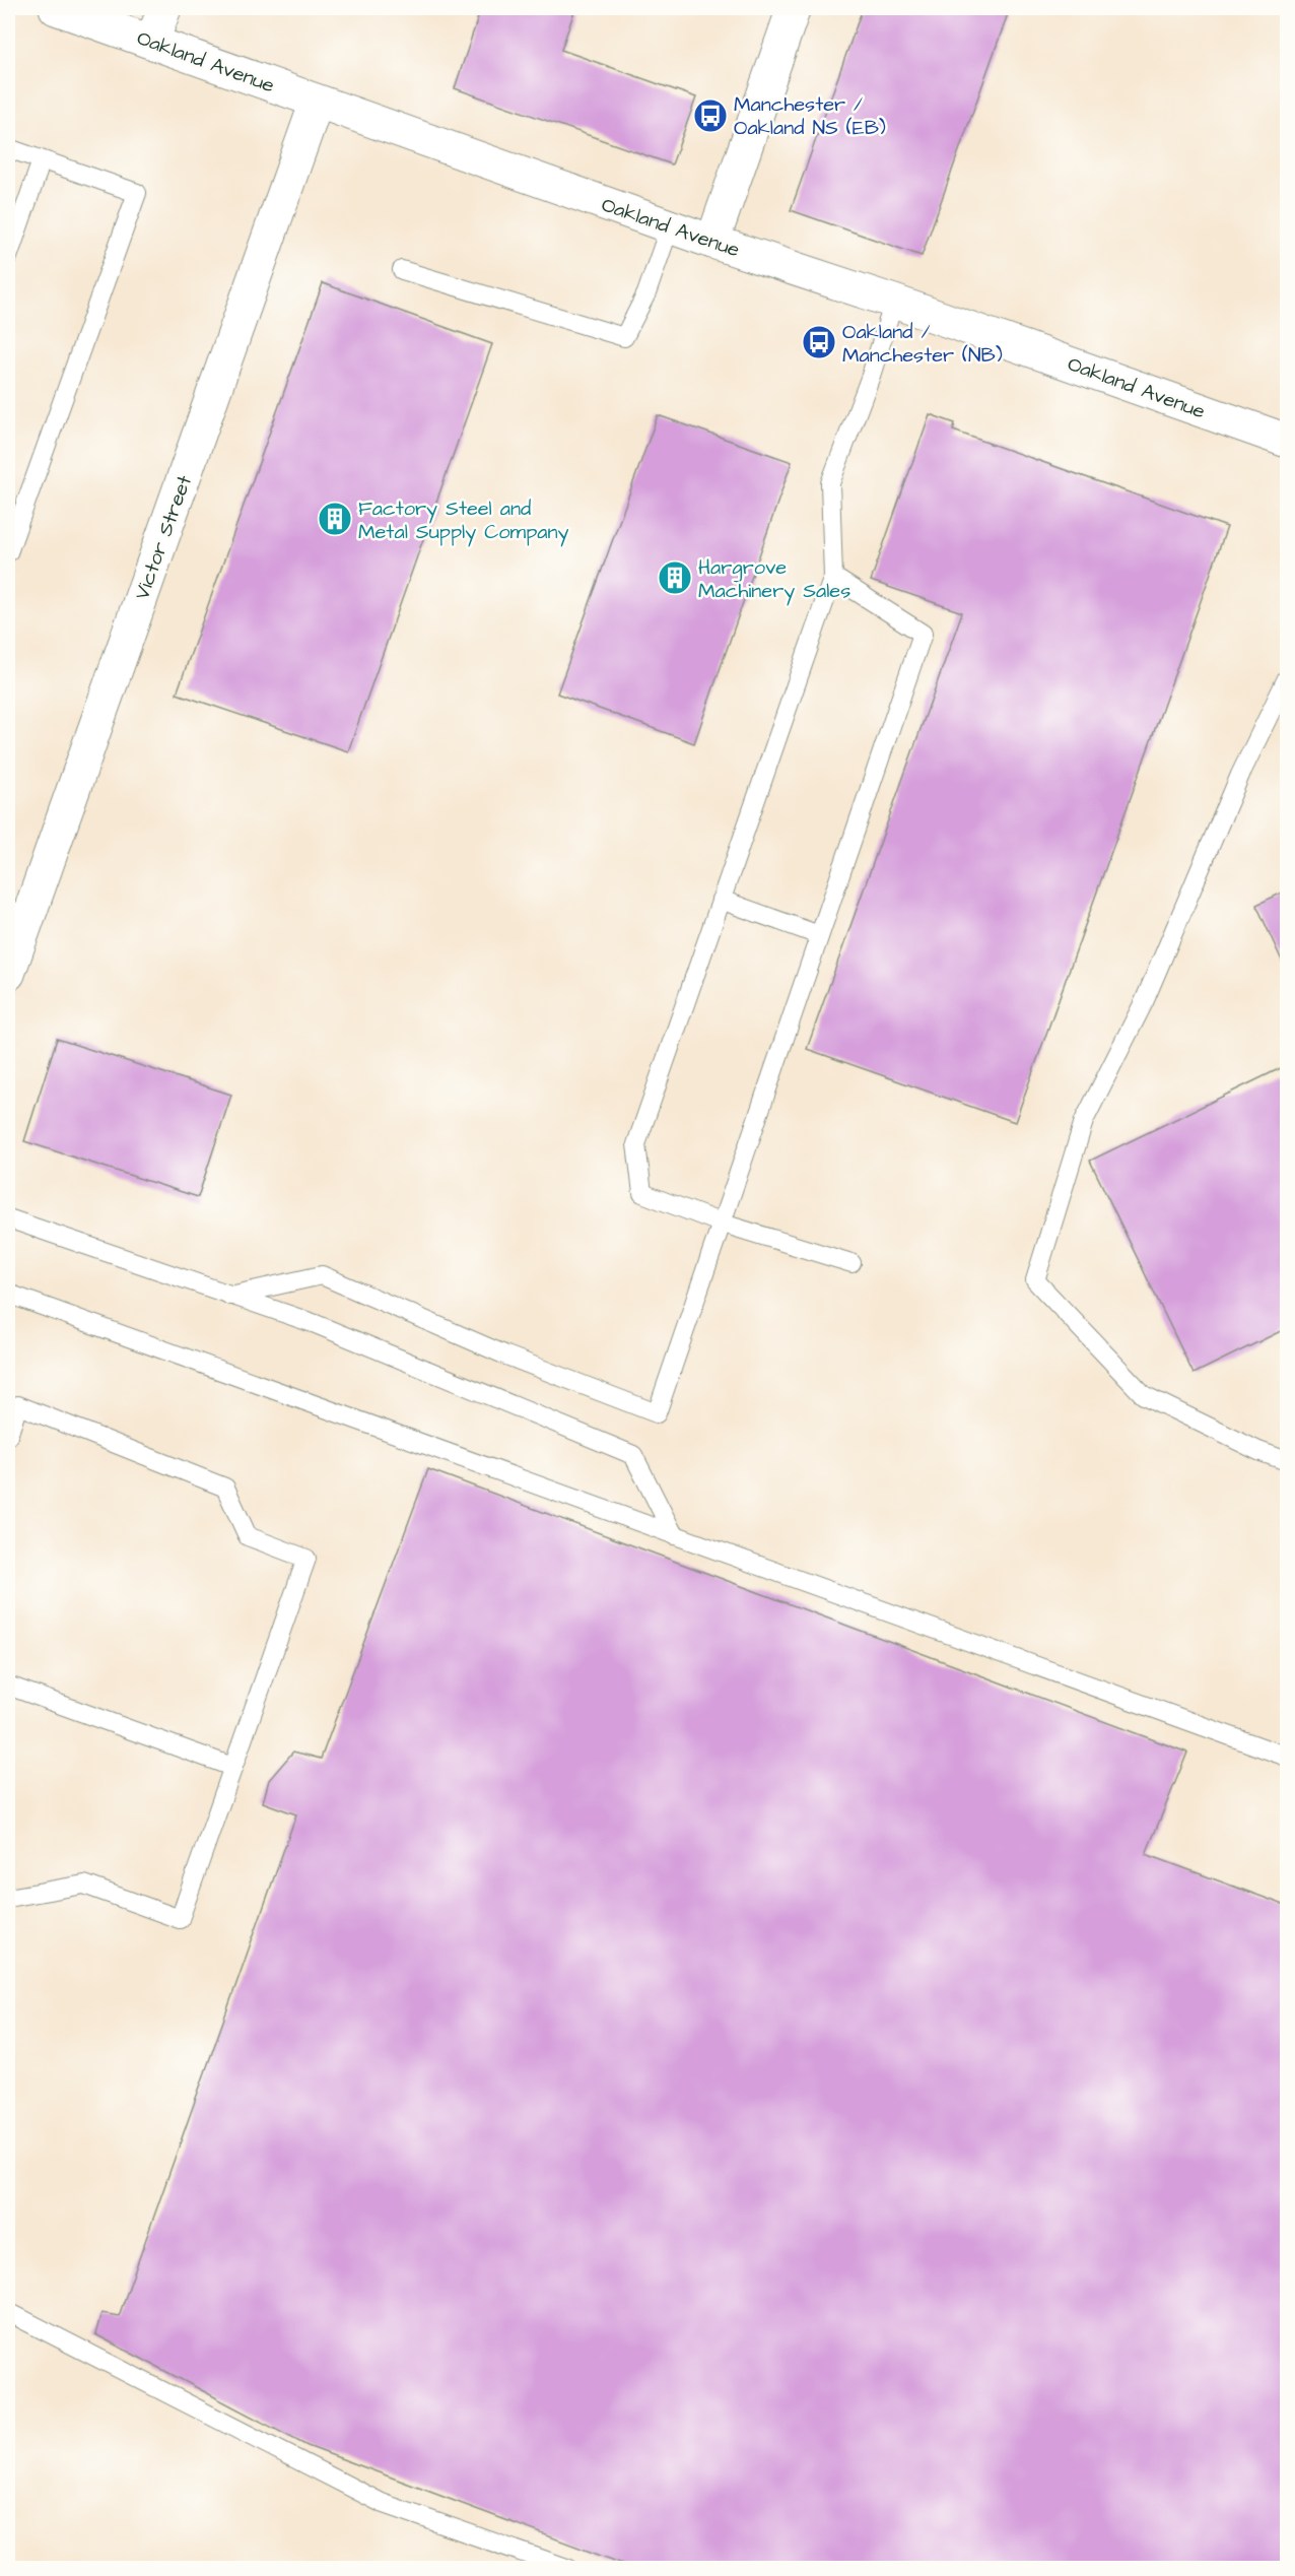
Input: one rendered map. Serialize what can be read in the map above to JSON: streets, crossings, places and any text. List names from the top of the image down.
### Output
{
  "streets": {
    "street": ["Oakland Avenue", "Victor Street"]
  },
  "crossings": [
    ["Oakland Avenue", "Victor Street"]
  ],
  "places": {
    "bus stop": ["Manchester / Oakland NS (EB)", "Oakland / Manchester (NB)"],
    "building": ["Factory Steel and Metal Supply Company", "Hargrove Machinery Sales"]
  }
}
